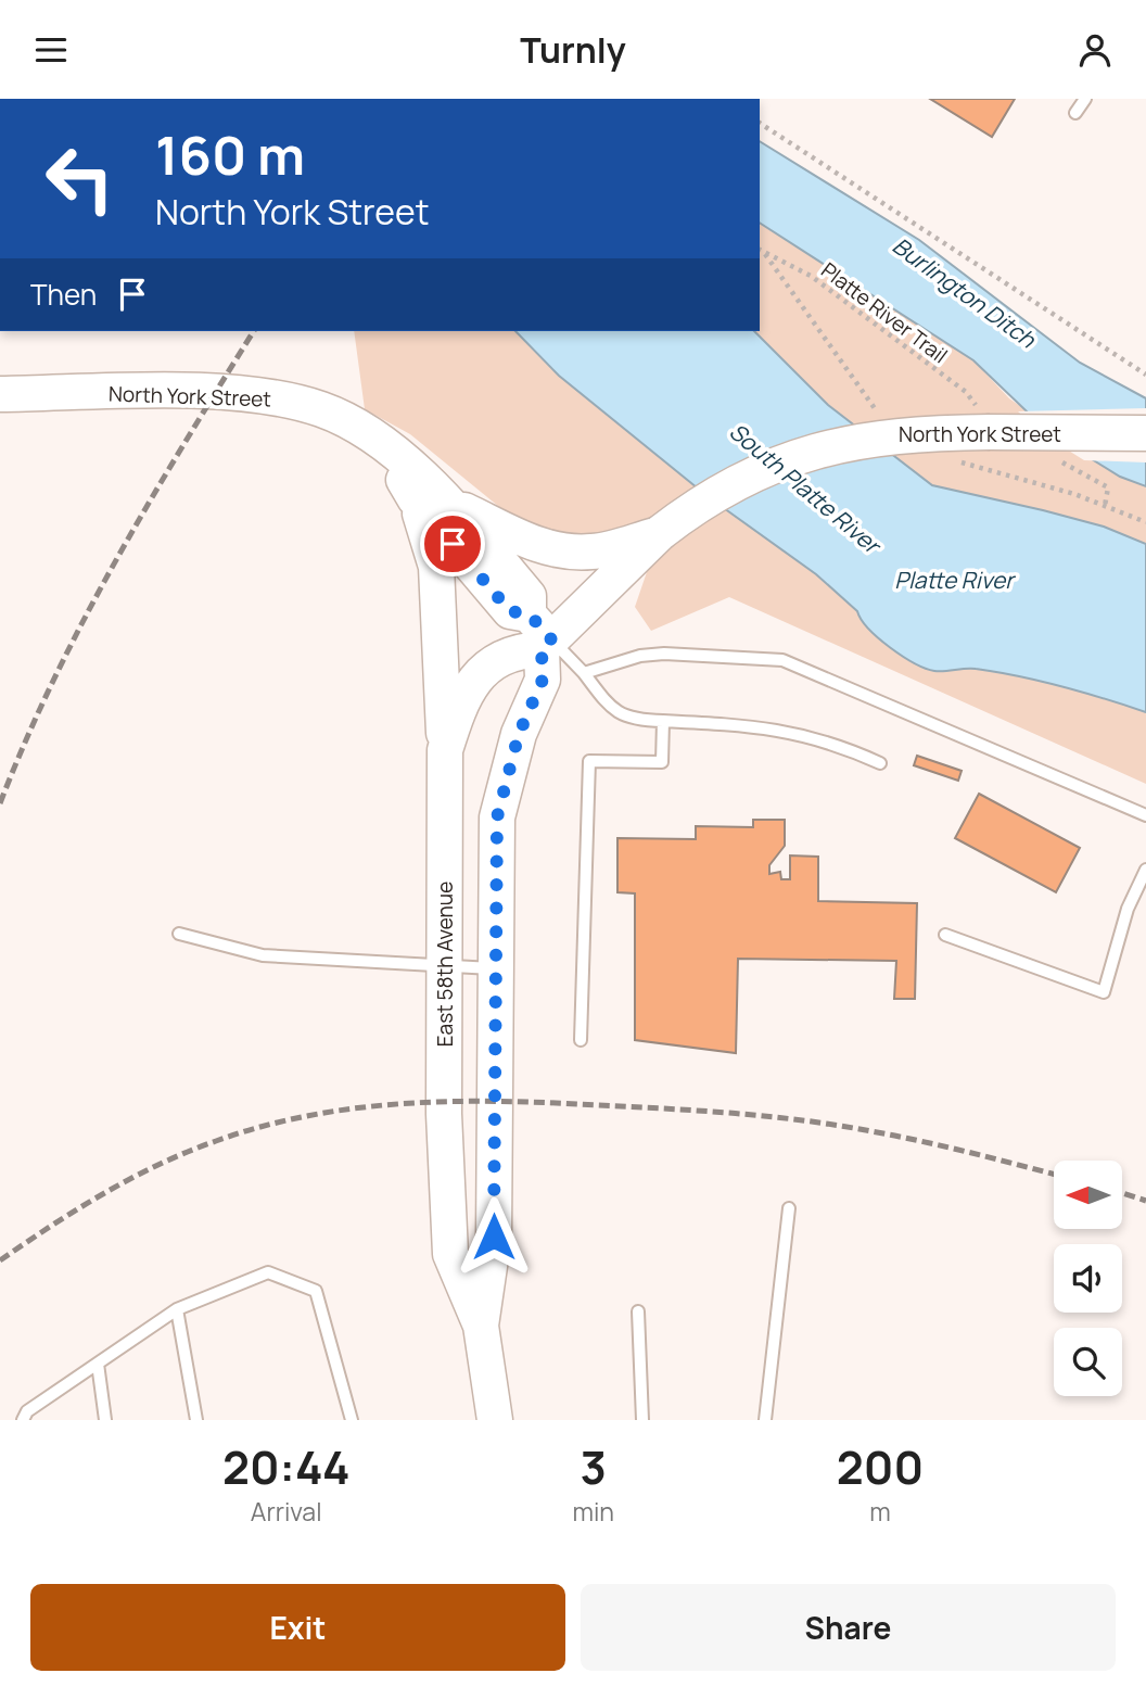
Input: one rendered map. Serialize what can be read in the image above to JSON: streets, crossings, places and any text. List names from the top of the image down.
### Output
{
  "streets": {
    "main road": ["North York Street", "East 58th Avenue"],
    "path": ["Platte River Trail"]
  },
  "crossings": [
    ["Platte River Trail", "North York Street"],
    ["North York Street", "East 58th Avenue"]
  ],
  "water": ["Burlington Ditch", "South Platte River", "Platte River"],
  "north": "left",
  "page": {
    "header": "Turnly",
    "turn": ["160 m", "North York Street"],
    "then": "Then",
    "eta": [
      "20:44",
      "Arrival",
      "3",
      "min",
      "200",
      "m"
    ],
    "buttons": ["Exit", "Share"]
  }
}
